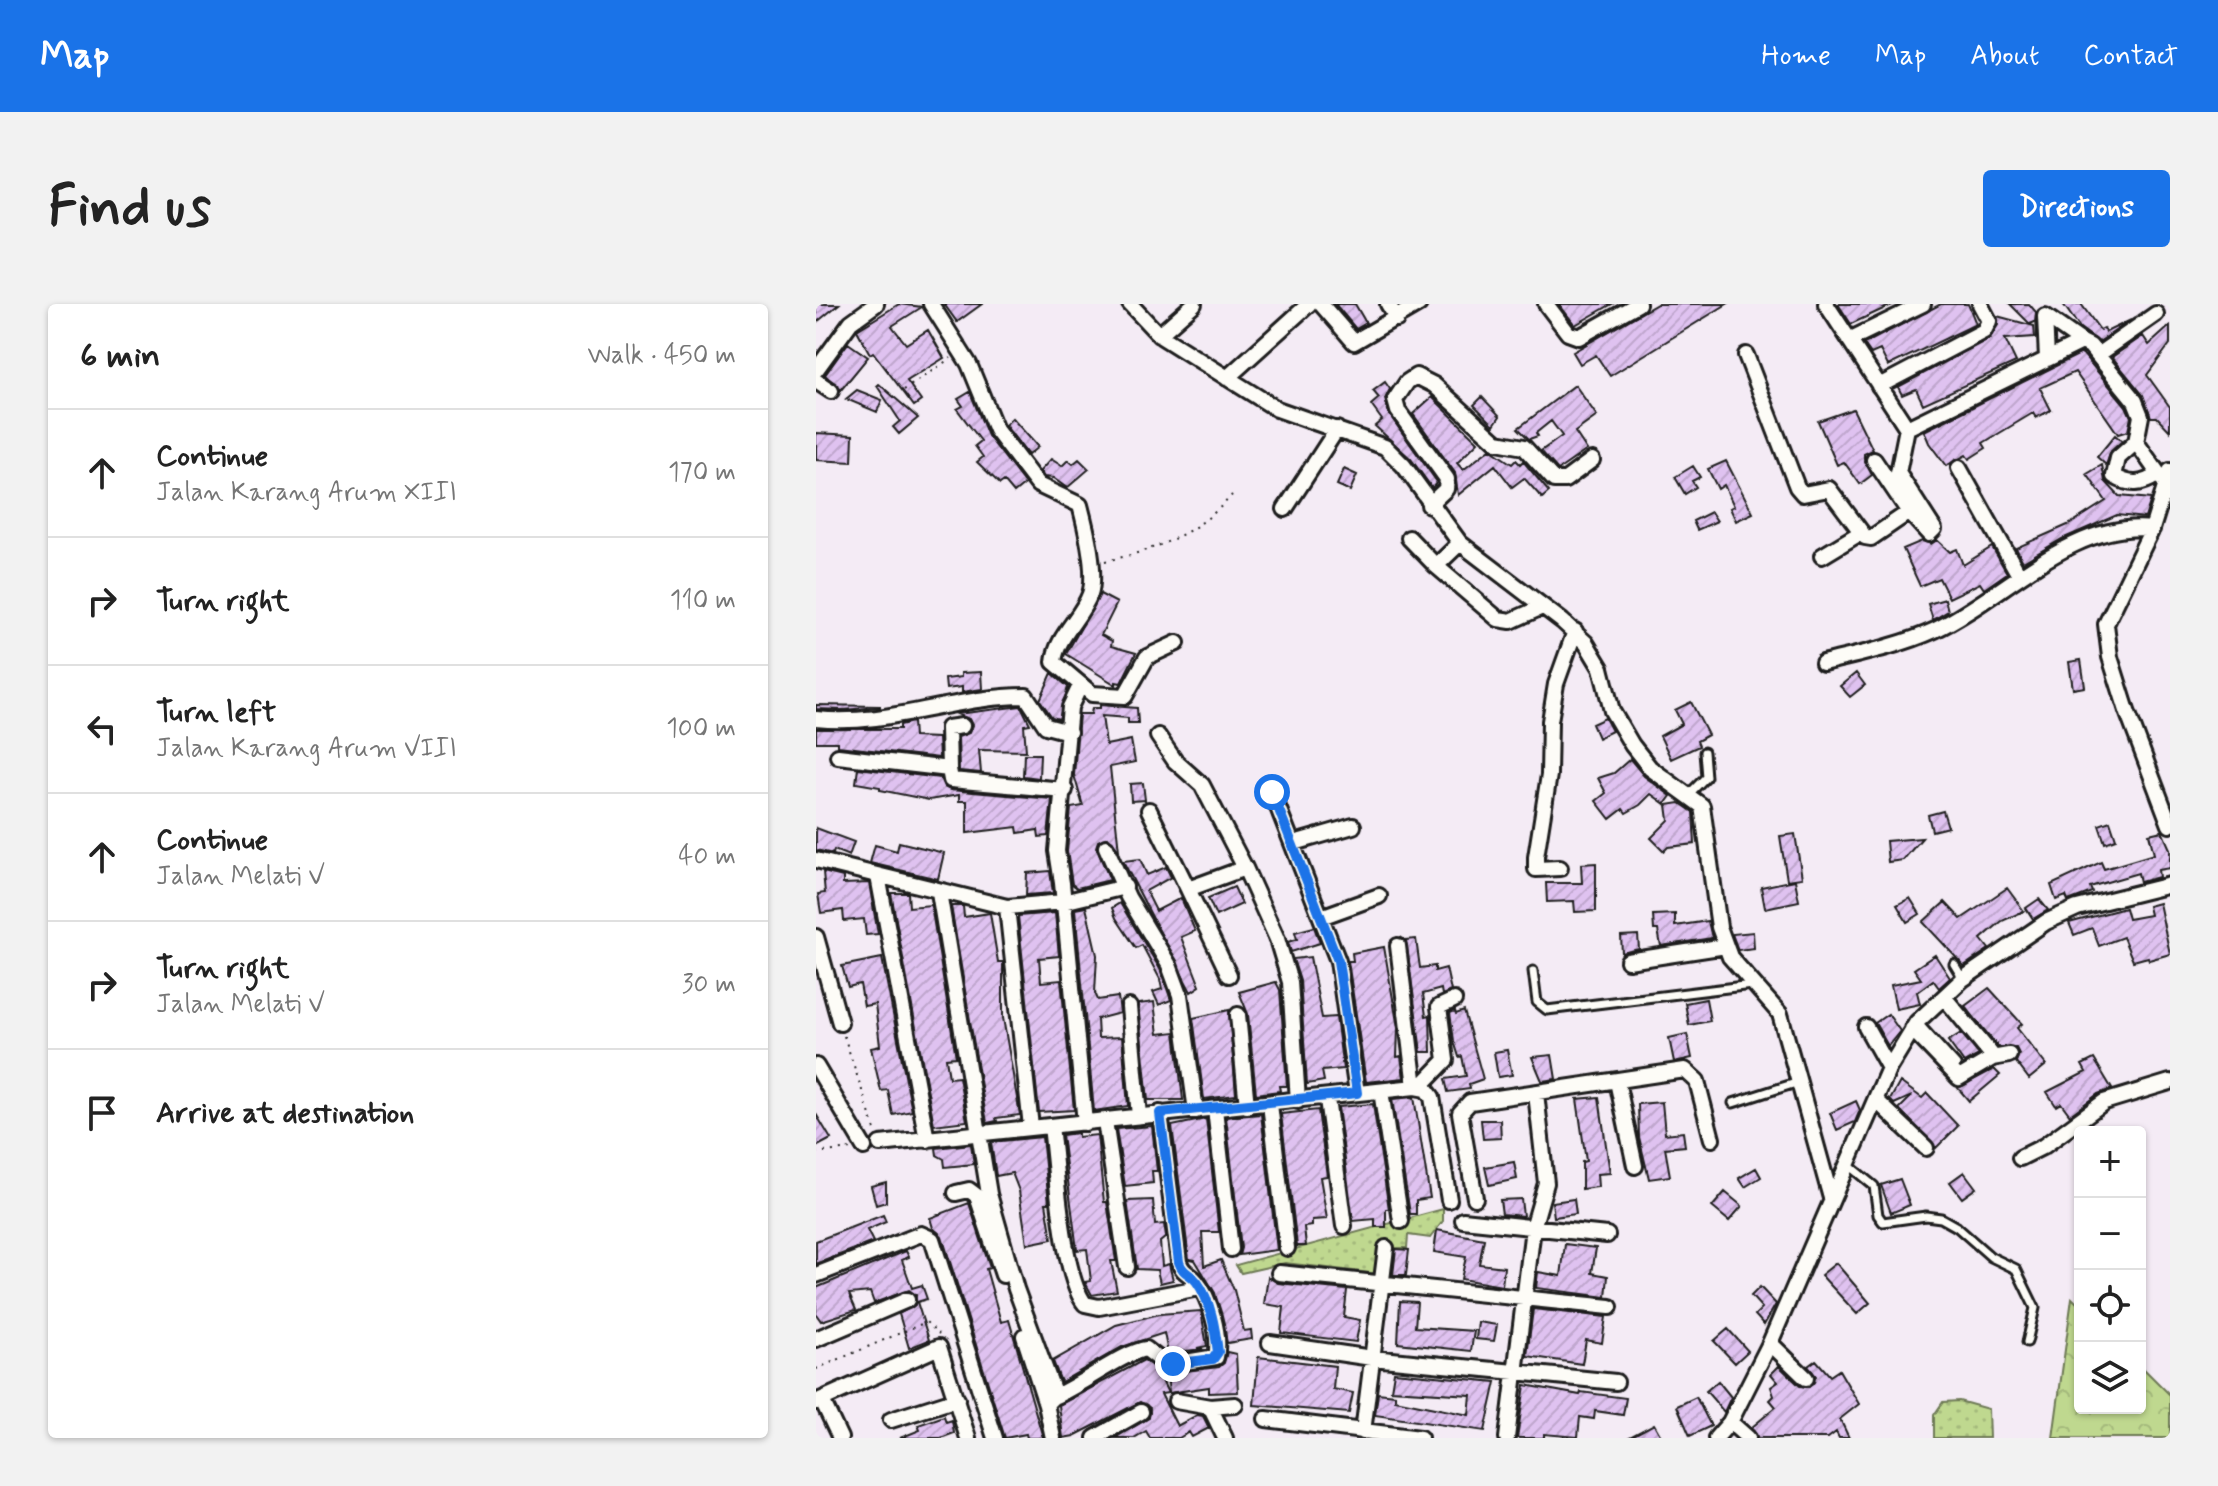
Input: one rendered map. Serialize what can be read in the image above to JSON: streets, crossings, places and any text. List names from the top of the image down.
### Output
{
  "page": {
    "header": "Map",
    "nav": [
      "Home",
      "Map",
      "About",
      "Contact"
    ],
    "buttons": "Directions",
    "title": "Find us",
    "heading": ["6 min", "Walk · 450 m"],
    "list": [
      ["Continue", "Jalan Karang Arum XIII", "170 m"],
      ["Turn right", "110 m"],
      ["Turn left", "Jalan Karang Arum VIII", "100 m"],
      ["Continue", "Jalan Melati V", "40 m"],
      ["Turn right", "Jalan Melati V", "30 m"],
      "Arrive at destination"
    ],
    "map_buttons": ["+", "−"]
  }
}
